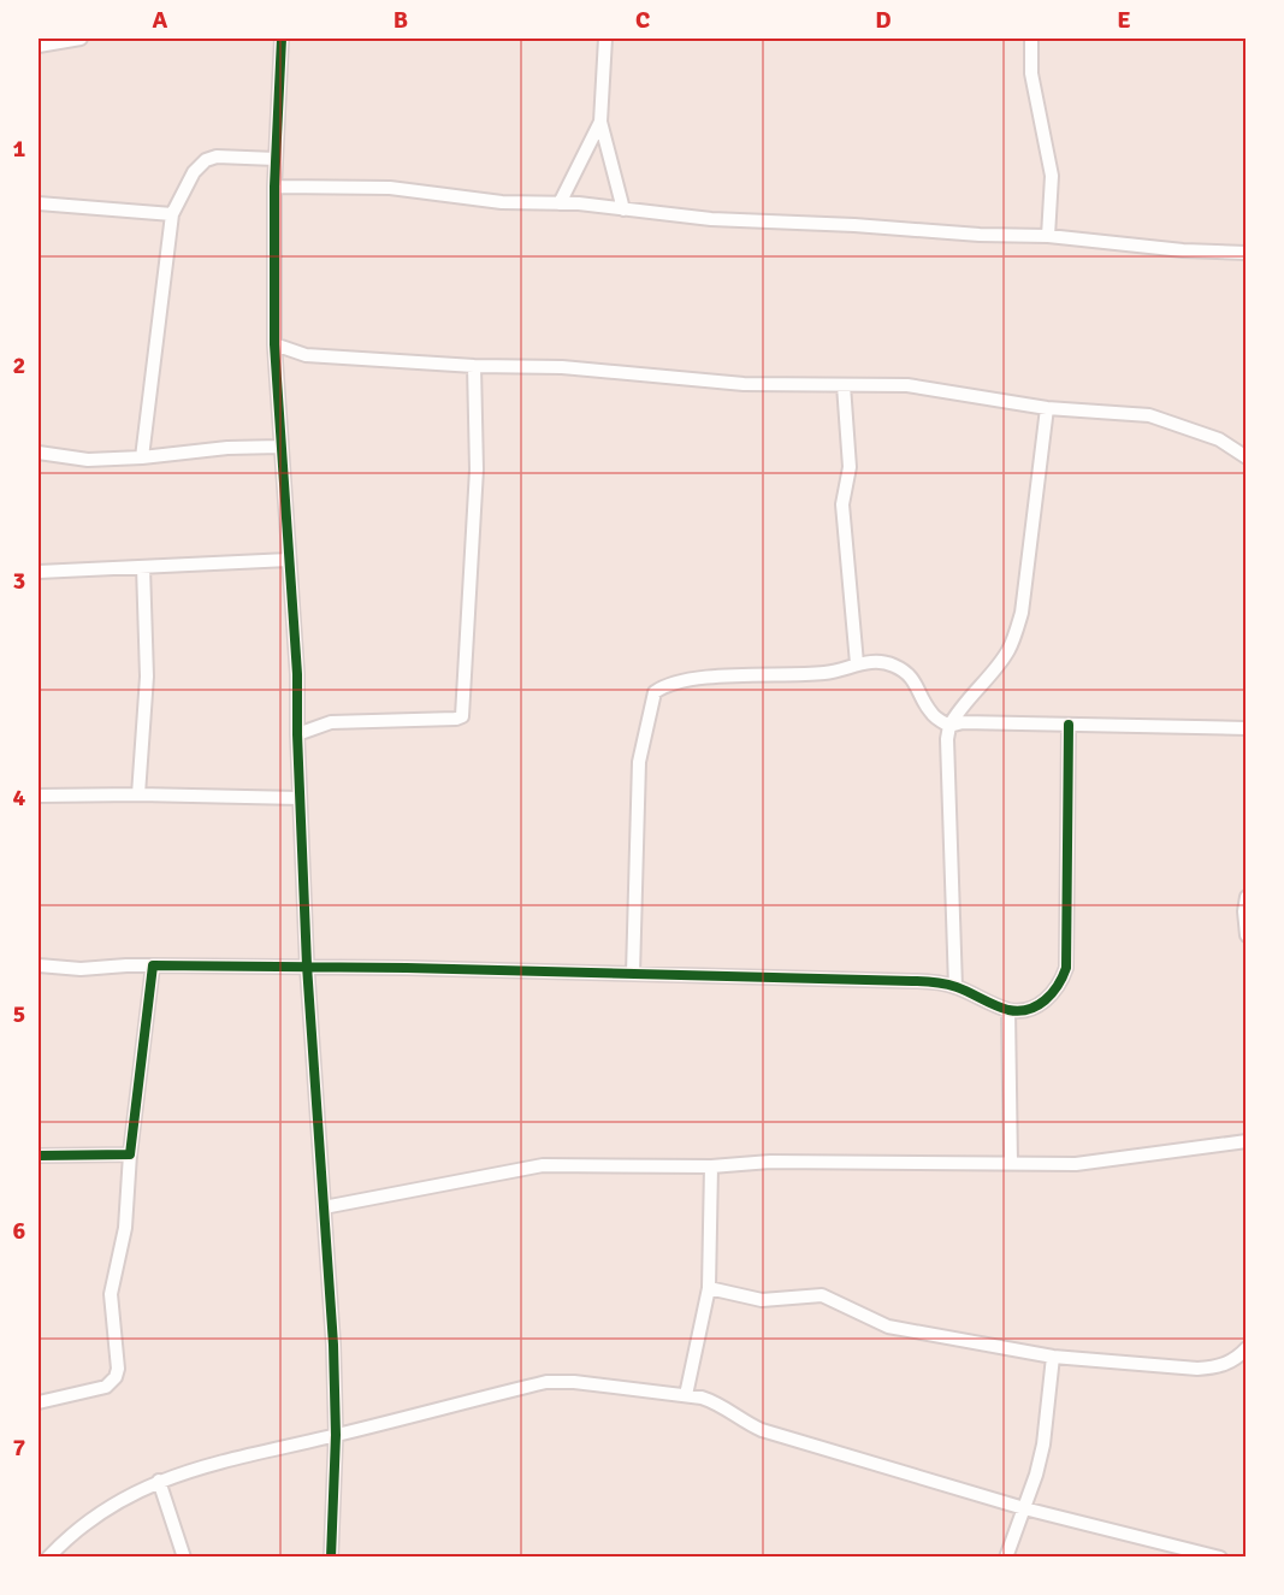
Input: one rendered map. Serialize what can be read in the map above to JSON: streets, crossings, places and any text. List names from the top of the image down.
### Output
{
  "grid": {
    "columns": [
      "A",
      "B",
      "C",
      "D",
      "E"
    ],
    "rows": [
      "1",
      "2",
      "3",
      "4",
      "5",
      "6",
      "7"
    ]
  }
}
